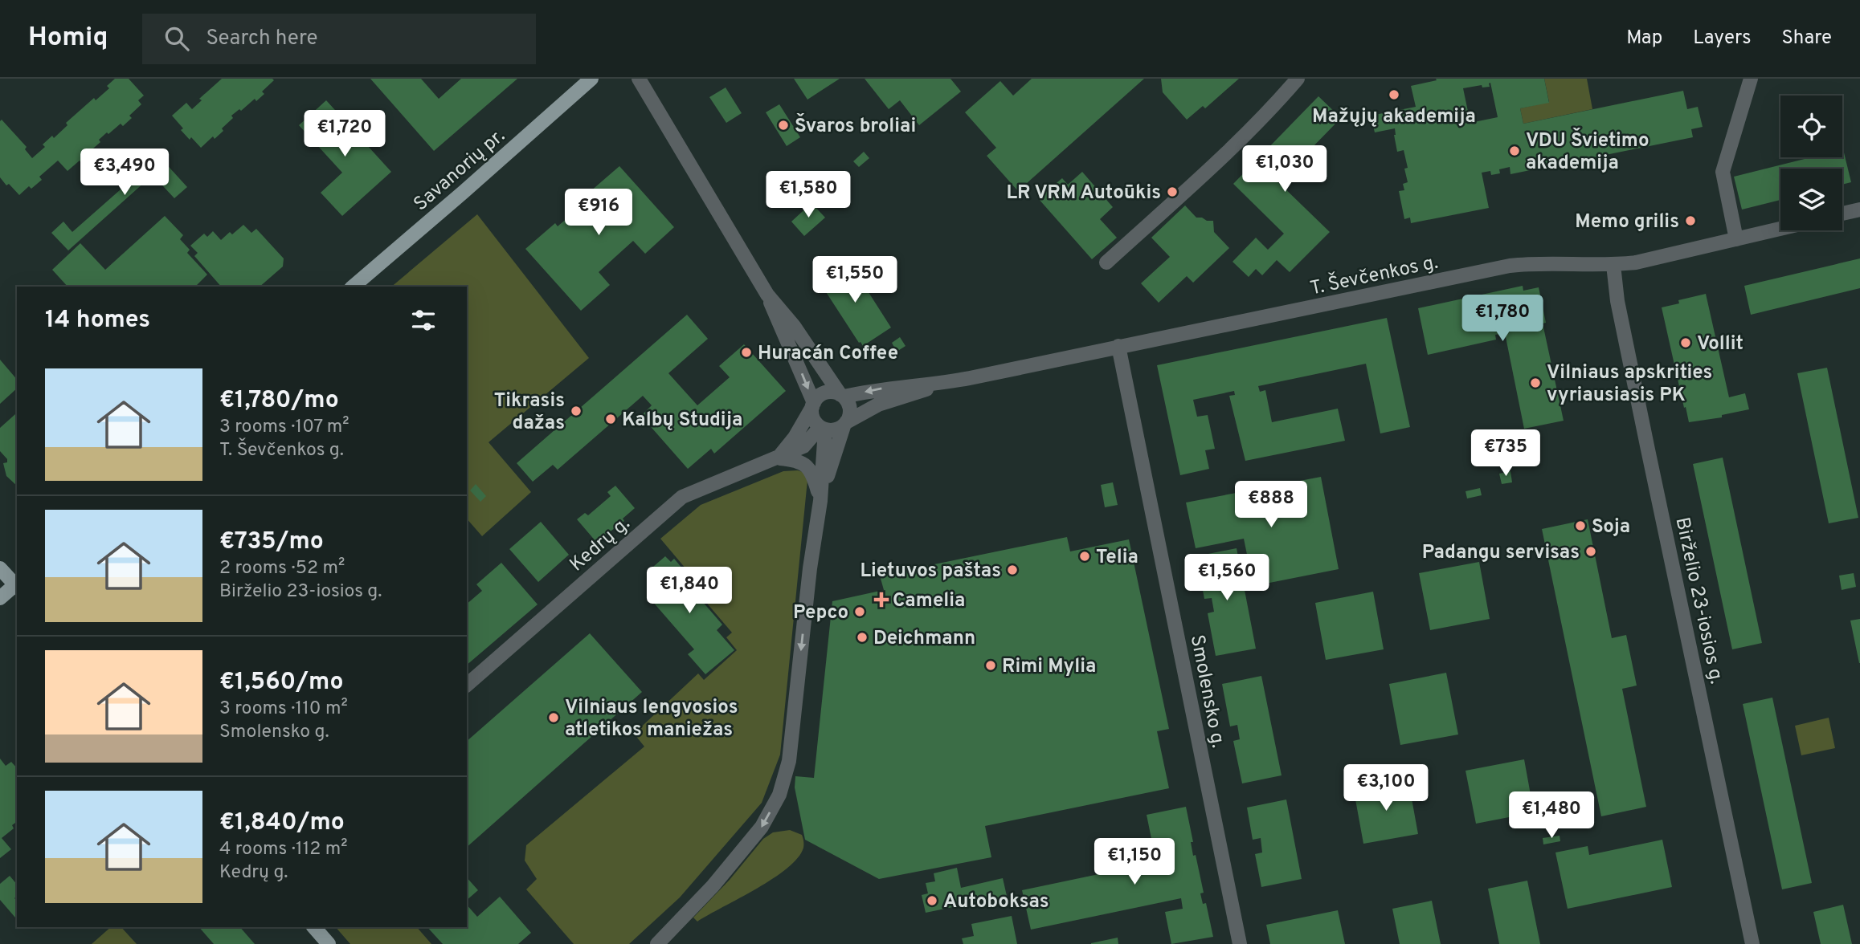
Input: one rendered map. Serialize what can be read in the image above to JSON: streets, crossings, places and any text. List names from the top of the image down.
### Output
{
  "streets": {
    "main road": ["Savanorių pr."],
    "street": [
      "T. Ševčenkos g.",
      "Kedrų g.",
      "Birželio 23-iosios g.",
      "Smolensko g."
    ]
  },
  "crossings": [
    ["T. Ševčenkos g.", "Kedrų g."],
    ["T. Ševčenkos g.", "Birželio 23-iosios g."],
    ["T. Ševčenkos g.", "Smolensko g."]
  ],
  "places": {
    "other": [
      "Mažųjų akademija",
      "Švaros broliai",
      "VDU Švietimo akademija",
      "LR VRM Autoūkis",
      "Memo grilis",
      "Vollit",
      "Huracán Coffee",
      "Vilniaus apskrities vyriausiasis PK",
      "Tikrasis dažas",
      "Kalbų Studija",
      "Soja",
      "Padangu servisas",
      "Telia",
      "Lietuvos paštas",
      "Pepco",
      "Deichmann",
      "Rimi Mylia",
      "Vilniaus lengvosios atletikos maniežas",
      "Autoboksas"
    ],
    "health": ["Camelia"]
  },
  "page": {
    "header": "Homiq",
    "search": "Search here",
    "nav": ["Map", "Layers", "Share"],
    "price": [
      "€1,720",
      "€1,030",
      "€3,490",
      "€1,580",
      "€916",
      "€1,550",
      "€1,780",
      "€735",
      "€888",
      "€1,560",
      "€1,840",
      "€3,100",
      "€1,480",
      "€1,150"
    ],
    "heading": "14 homes",
    "list": [
      {
        "name": "€1,780/mo",
        "note": "3 rooms · 107 m² · T. Ševčenkos g."
      },
      {
        "name": "€735/mo",
        "note": "2 rooms · 52 m² · Birželio 23-iosios g."
      },
      {
        "name": "€1,560/mo",
        "note": "3 rooms · 110 m² · Smolensko g."
      },
      {
        "name": "€1,840/mo",
        "note": "4 rooms · 112 m² · Kedrų g."
      }
    ]
  }
}
